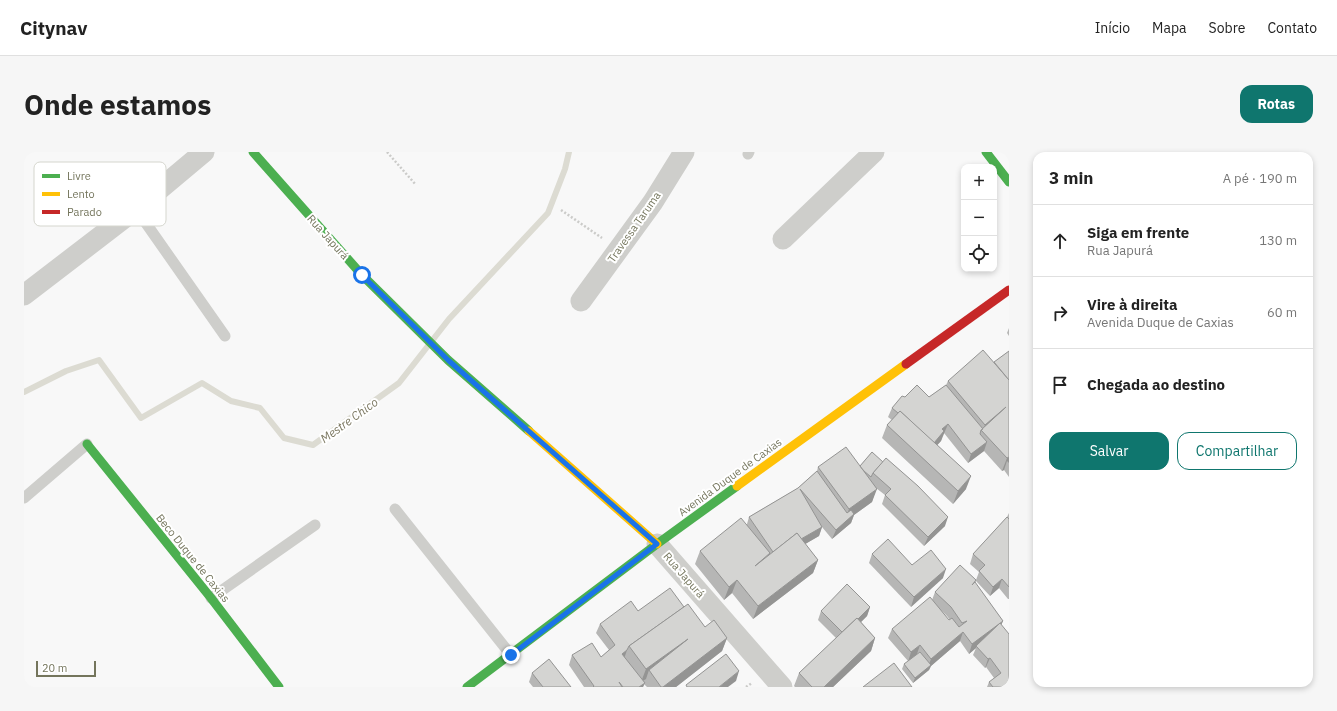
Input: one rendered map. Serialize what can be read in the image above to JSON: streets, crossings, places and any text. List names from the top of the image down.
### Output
{
  "streets": {
    "street": [
      "Travessa Taruma",
      "Rua Japurá",
      "Avenida Duque de Caxias",
      "Beco Duque de Caxias"
    ]
  },
  "crossings": [
    ["Rua Japurá", "Avenida Duque de Caxias"]
  ],
  "water": ["Mestre Chico"],
  "legend": ["Livre", "Lento", "Parado"],
  "scale_bar": "20 m",
  "page": {
    "header": "Citynav",
    "nav": [
      "Início",
      "Mapa",
      "Sobre",
      "Contato"
    ],
    "buttons": [
      "Rotas",
      ["Salvar", "Compartilhar"]
    ],
    "title": "Onde estamos",
    "heading": ["3 min", "A pé · 190 m"],
    "map_buttons": ["+", "−"],
    "list": [
      ["Siga em frente", "Rua Japurá", "130 m"],
      ["Vire à direita", "Avenida Duque de Caxias", "60 m"],
      "Chegada ao destino"
    ],
    "scale": "20 m"
  }
}
